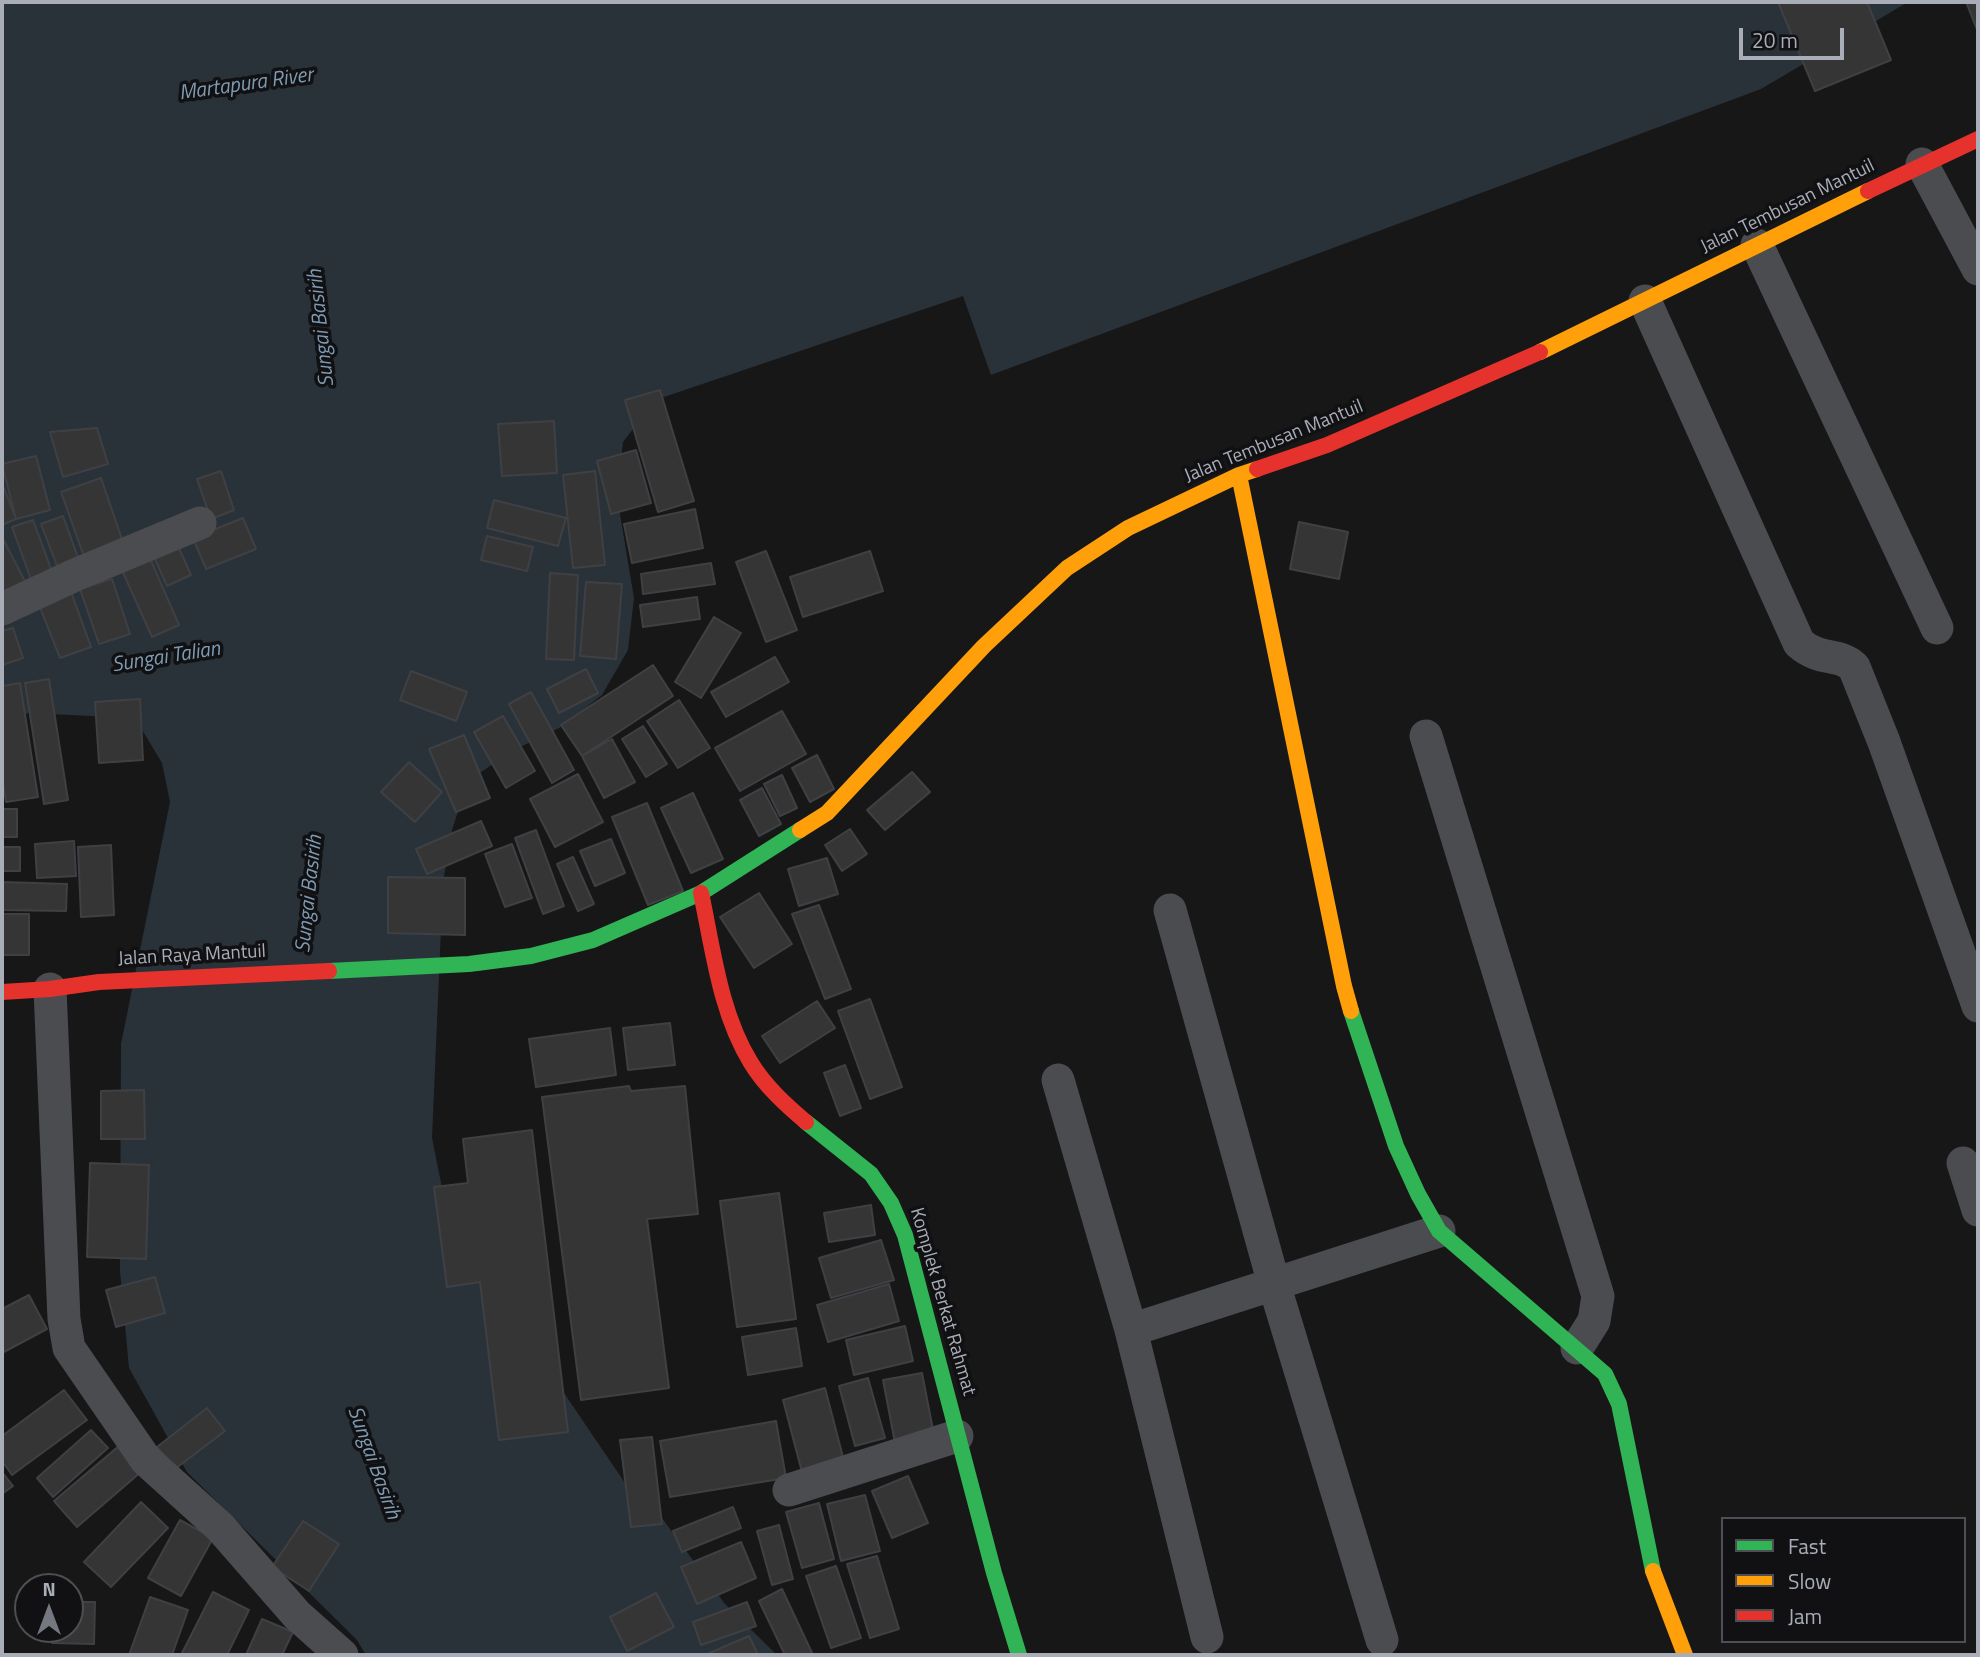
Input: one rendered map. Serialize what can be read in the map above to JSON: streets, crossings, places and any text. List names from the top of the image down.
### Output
{
  "streets": {
    "street": ["Jalan Tembusan Mantuil", "Jalan Raya Mantuil", "Komplek Berkat Rahmat"]
  },
  "crossings": [
    ["Jalan Tembusan Mantuil", "Jalan Raya Mantuil"],
    ["Jalan Tembusan Mantuil", "Komplek Berkat Rahmat"]
  ],
  "water": ["Martapura River", "Sungai Basirih", "Sungai Talian"],
  "legend": ["Fast", "Slow", "Jam"],
  "scale_bar": "20 m",
  "north": "top"
}
